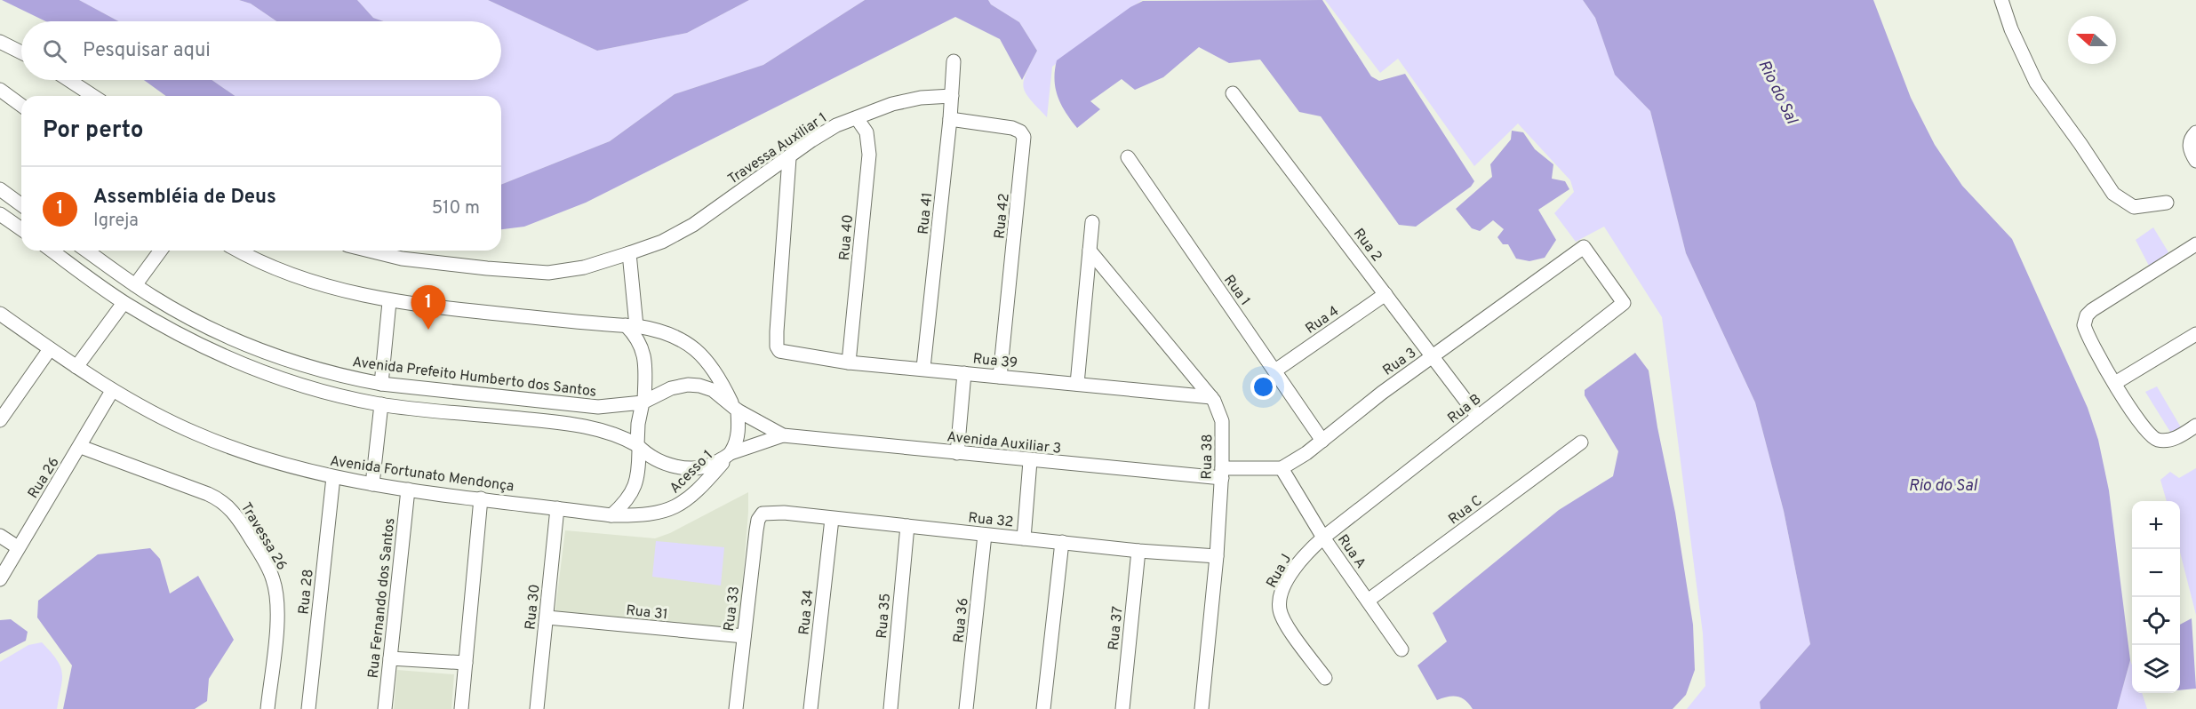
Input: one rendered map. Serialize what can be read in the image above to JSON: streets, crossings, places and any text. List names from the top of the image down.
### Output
{
  "streets": {
    "street": [
      "Travessa Auxiliar 1",
      "Rua 41",
      "Rua 42",
      "Rua 40",
      "Rua 2",
      "Rua 1",
      "Rua 4",
      "Rua 39",
      "Rua 3",
      "Avenida Prefeito Humberto dos Santos",
      "Rua B",
      "Avenida Auxiliar 3",
      "Rua 38",
      "Acesso 1",
      "Avenida Fortunato Mendonça",
      "Rua 26",
      "Rua C",
      "Rua 32",
      "Travessa 26",
      "Rua A",
      "Rua J",
      "Rua 28",
      "Rua Fernando dos Santos",
      "Rua 30",
      "Rua 33",
      "Rua 31",
      "Rua 34",
      "Rua 35",
      "Rua 36",
      "Rua 37"
    ]
  },
  "crossings": [
    ["Travessa Auxiliar 1", "Rua 41"],
    ["Travessa Auxiliar 1", "Rua 40"],
    ["Travessa Auxiliar 1", "Rua 39"],
    ["Rua 41", "Rua 42"],
    ["Rua 41", "Rua 39"],
    ["Rua 42", "Rua 39"],
    ["Rua 40", "Rua 39"],
    ["Rua 2", "Rua 4"],
    ["Rua 2", "Rua 3"],
    ["Rua 2", "Rua B"],
    ["Rua 1", "Rua 4"],
    ["Rua 1", "Rua 3"],
    ["Rua 39", "Rua 38"],
    ["Rua 3", "Rua B"],
    ["Rua 3", "Rua A"],
    ["Avenida Prefeito Humberto dos Santos", "Acesso 1"],
    ["Rua B", "Rua A"],
    ["Rua B", "Rua J"],
    ["Avenida Auxiliar 3", "Rua 38"],
    ["Rua 38", "Rua 32"],
    ["Acesso 1", "Avenida Fortunato Mendonça"],
    ["Avenida Fortunato Mendonça", "Rua 26"],
    ["Avenida Fortunato Mendonça", "Rua 28"],
    ["Avenida Fortunato Mendonça", "Rua Fernando dos Santos"],
    ["Avenida Fortunato Mendonça", "Rua 30"],
    ["Rua 26", "Travessa 26"],
    ["Rua C", "Rua A"],
    ["Rua 32", "Rua 33"],
    ["Rua 32", "Rua 34"],
    ["Rua 32", "Rua 35"],
    ["Rua 32", "Rua 36"],
    ["Rua 32", "Rua 37"],
    ["Rua A", "Rua J"],
    ["Rua 30", "Rua 31"],
    ["Rua 33", "Rua 31"]
  ],
  "water": ["Rio do Sal"],
  "north": "left",
  "page": {
    "search": "Pesquisar aqui",
    "heading": "Por perto",
    "list": [
      {
        "mark": "1",
        "name": "Assembléia de Deus",
        "note": "Igreja",
        "value": "510 m"
      }
    ],
    "pins": "1",
    "map_buttons": ["+", "−"]
  }
}
